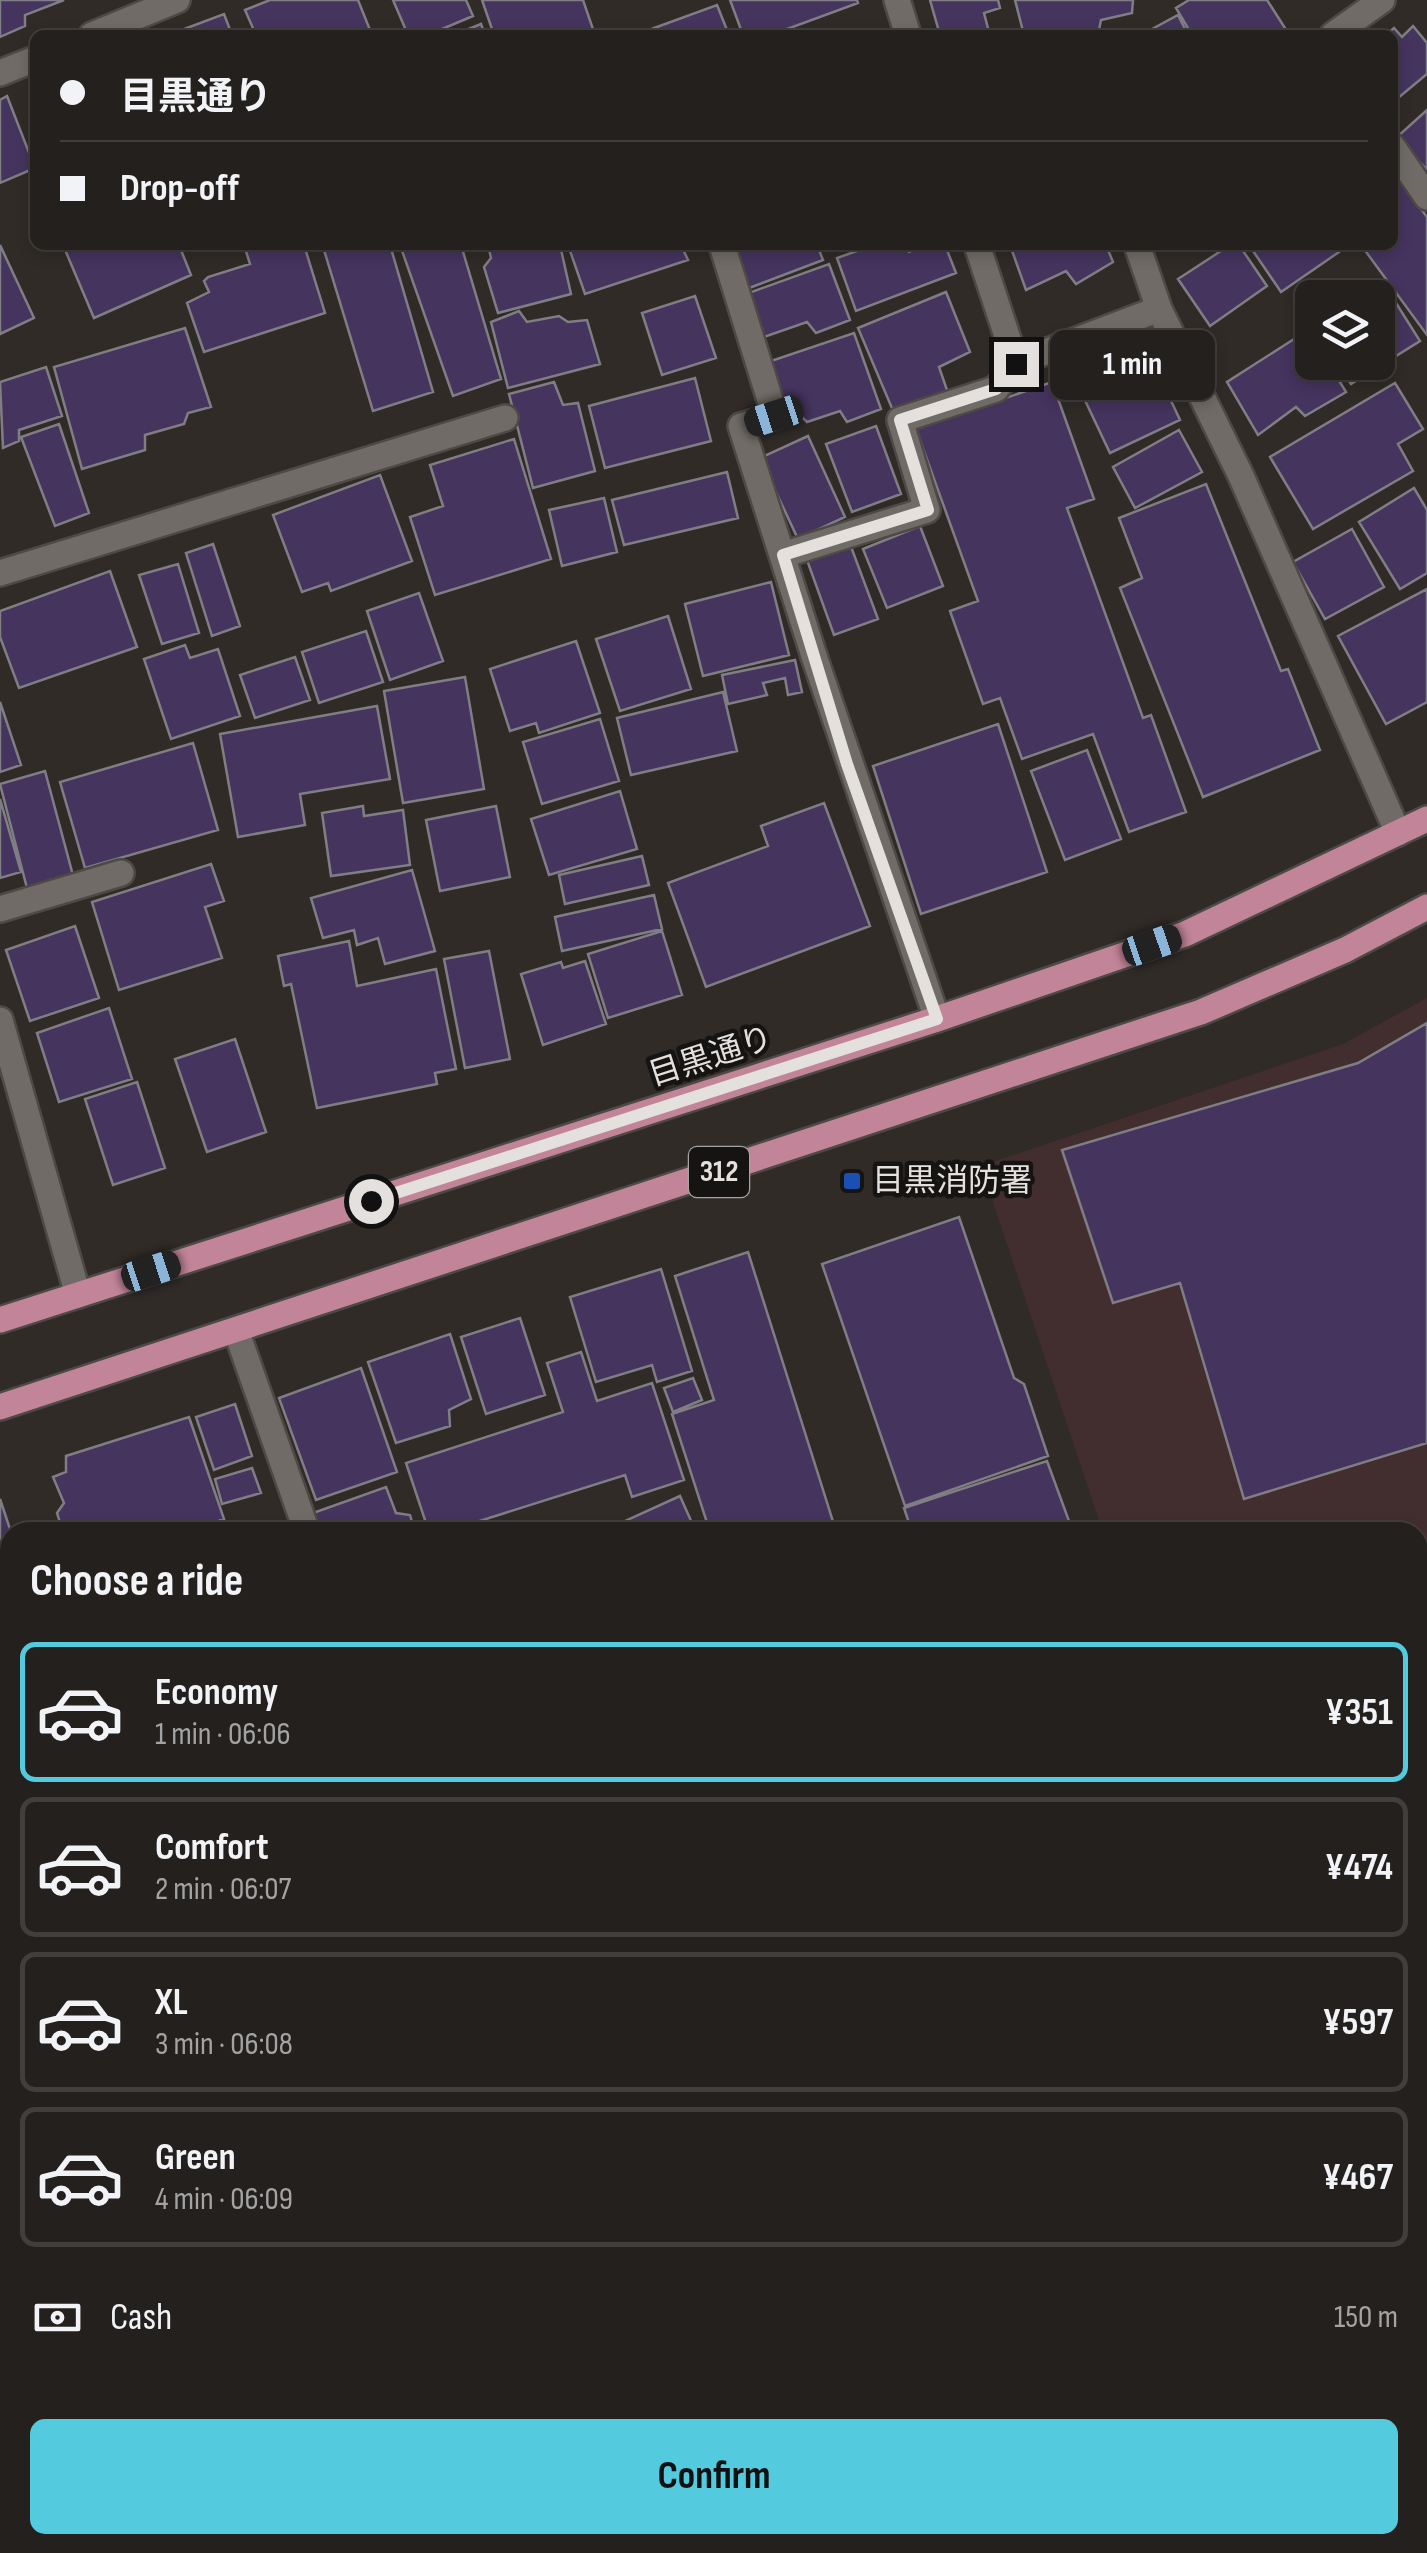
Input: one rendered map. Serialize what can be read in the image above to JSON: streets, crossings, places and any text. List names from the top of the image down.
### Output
{
  "streets": {
    "main road": ["目黒通り", "312"]
  },
  "places": {
    "transit": ["目黒消防署"]
  },
  "page": {
    "banner": ["目黒通り", "Drop-off"],
    "bubble": "1 min",
    "heading": "Choose a ride",
    "list": [
      {
        "name": "Economy",
        "note": "1 min · 06:06",
        "value": "¥351"
      },
      {
        "name": "Comfort",
        "note": "2 min · 06:07",
        "value": "¥474"
      },
      {
        "name": "XL",
        "note": "3 min · 06:08",
        "value": "¥597"
      },
      {
        "name": "Green",
        "note": "4 min · 06:09",
        "value": "¥467"
      }
    ],
    "pay": ["Cash", "150 m"],
    "buttons": "Confirm"
  }
}
